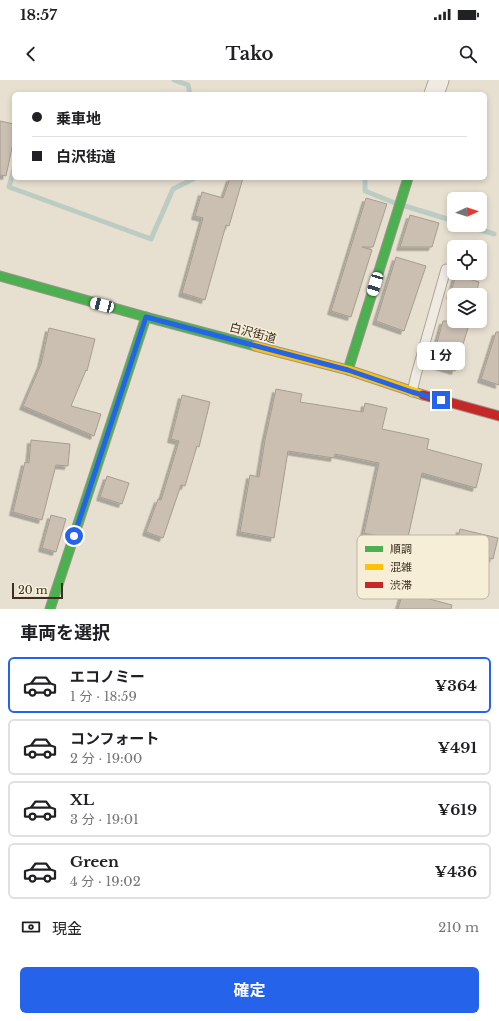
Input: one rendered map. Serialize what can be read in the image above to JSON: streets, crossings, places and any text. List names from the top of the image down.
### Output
{
  "streets": {
    "main road": ["白沢街道"]
  },
  "legend": ["順調", "混雑", "渋滞"],
  "scale_bar": "20 m",
  "north": "right",
  "page": {
    "status": "18:57",
    "header": "Tako",
    "banner": ["乗車地", "白沢街道"],
    "bubble": "1 分",
    "scale": "20 m",
    "heading": "車両を選択",
    "list": [
      {
        "name": "エコノミー",
        "note": "1 分 · 18:59",
        "value": "¥364"
      },
      {
        "name": "コンフォート",
        "note": "2 分 · 19:00",
        "value": "¥491"
      },
      {
        "name": "XL",
        "note": "3 分 · 19:01",
        "value": "¥619"
      },
      {
        "name": "Green",
        "note": "4 分 · 19:02",
        "value": "¥436"
      }
    ],
    "pay": ["現金", "210 m"],
    "buttons": "確定"
  }
}
